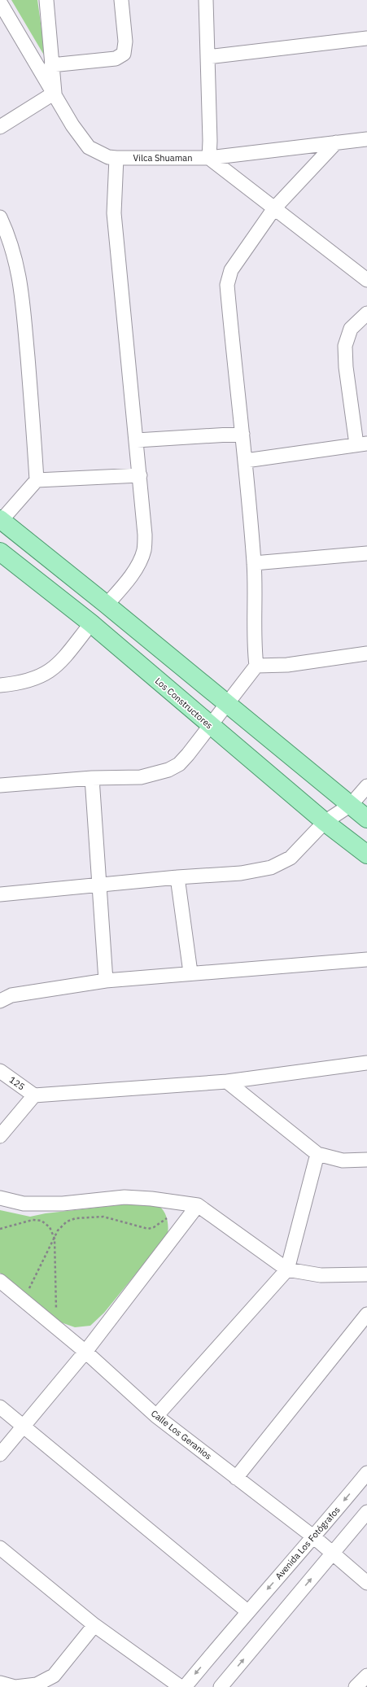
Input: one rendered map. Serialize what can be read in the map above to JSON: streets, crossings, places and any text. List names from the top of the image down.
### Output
{
  "streets": {
    "main road": ["Los Constructores"],
    "street": [
      "Vilca Shuaman",
      "125",
      "Calle Los Geranios",
      "Avenida Los Fotógrafos"
    ]
  },
  "crossings": [
    ["Calle Los Geranios", "Avenida Los Fotógrafos"]
  ]
}
